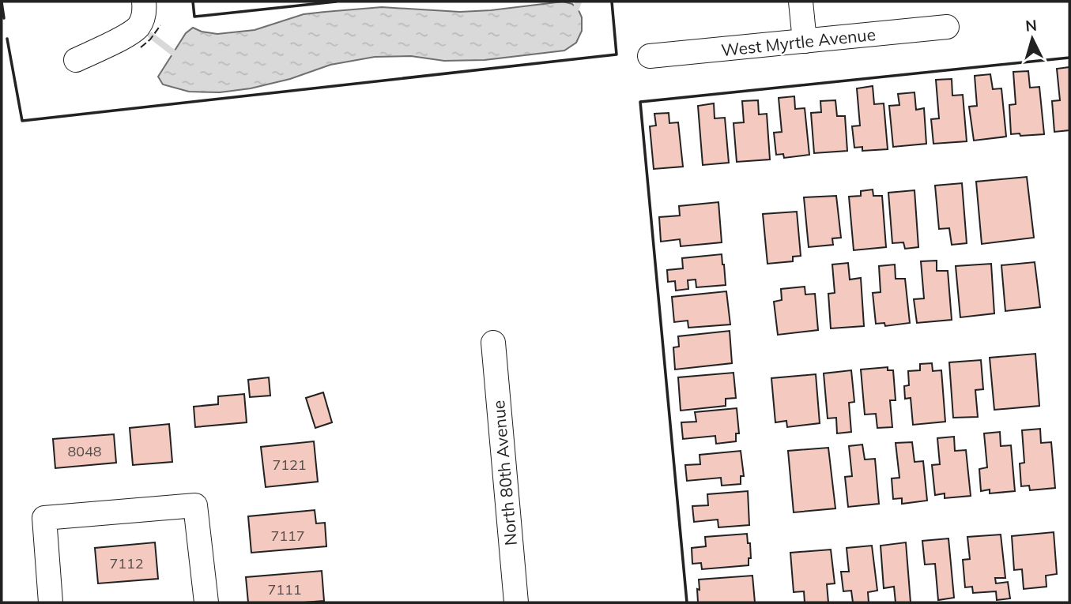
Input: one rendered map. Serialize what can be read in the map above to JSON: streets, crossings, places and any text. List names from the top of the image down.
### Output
{
  "streets": {
    "street": ["West Myrtle Avenue", "North 80th Avenue"]
  },
  "house_numbers": [
    "8048",
    "7121",
    "7117",
    "7112",
    "7111"
  ],
  "north": "top"
}
